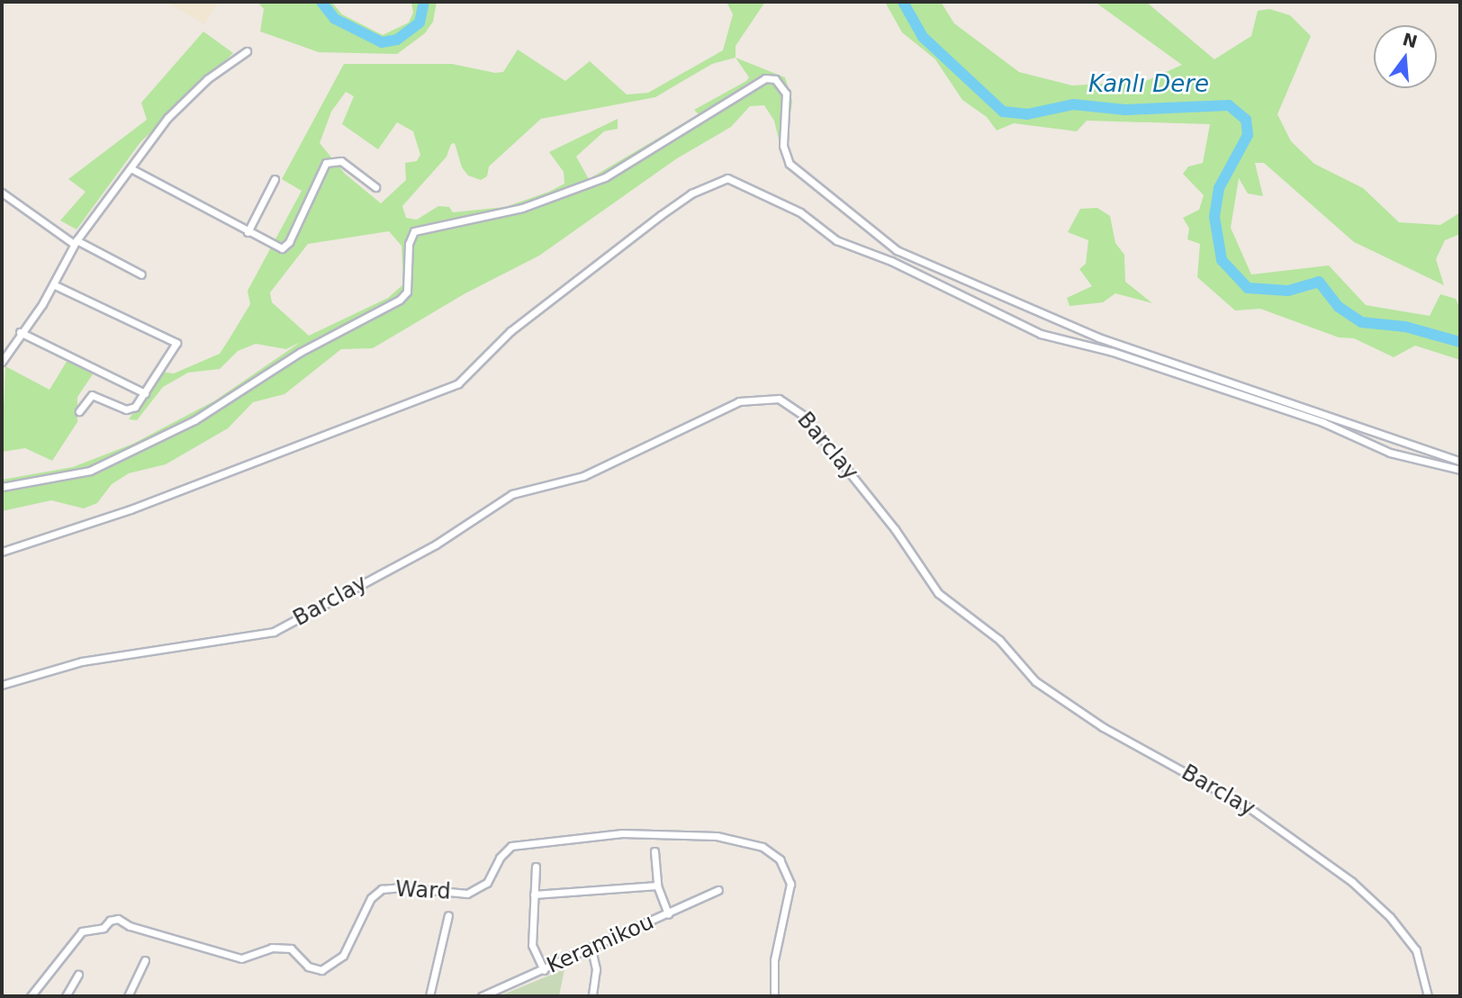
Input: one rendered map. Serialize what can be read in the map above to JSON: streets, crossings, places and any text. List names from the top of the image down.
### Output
{
  "streets": {
    "street": ["Barclay", "Ward", "Keramikou"]
  },
  "water": ["Kanlı Dere"],
  "north": "top"
}
